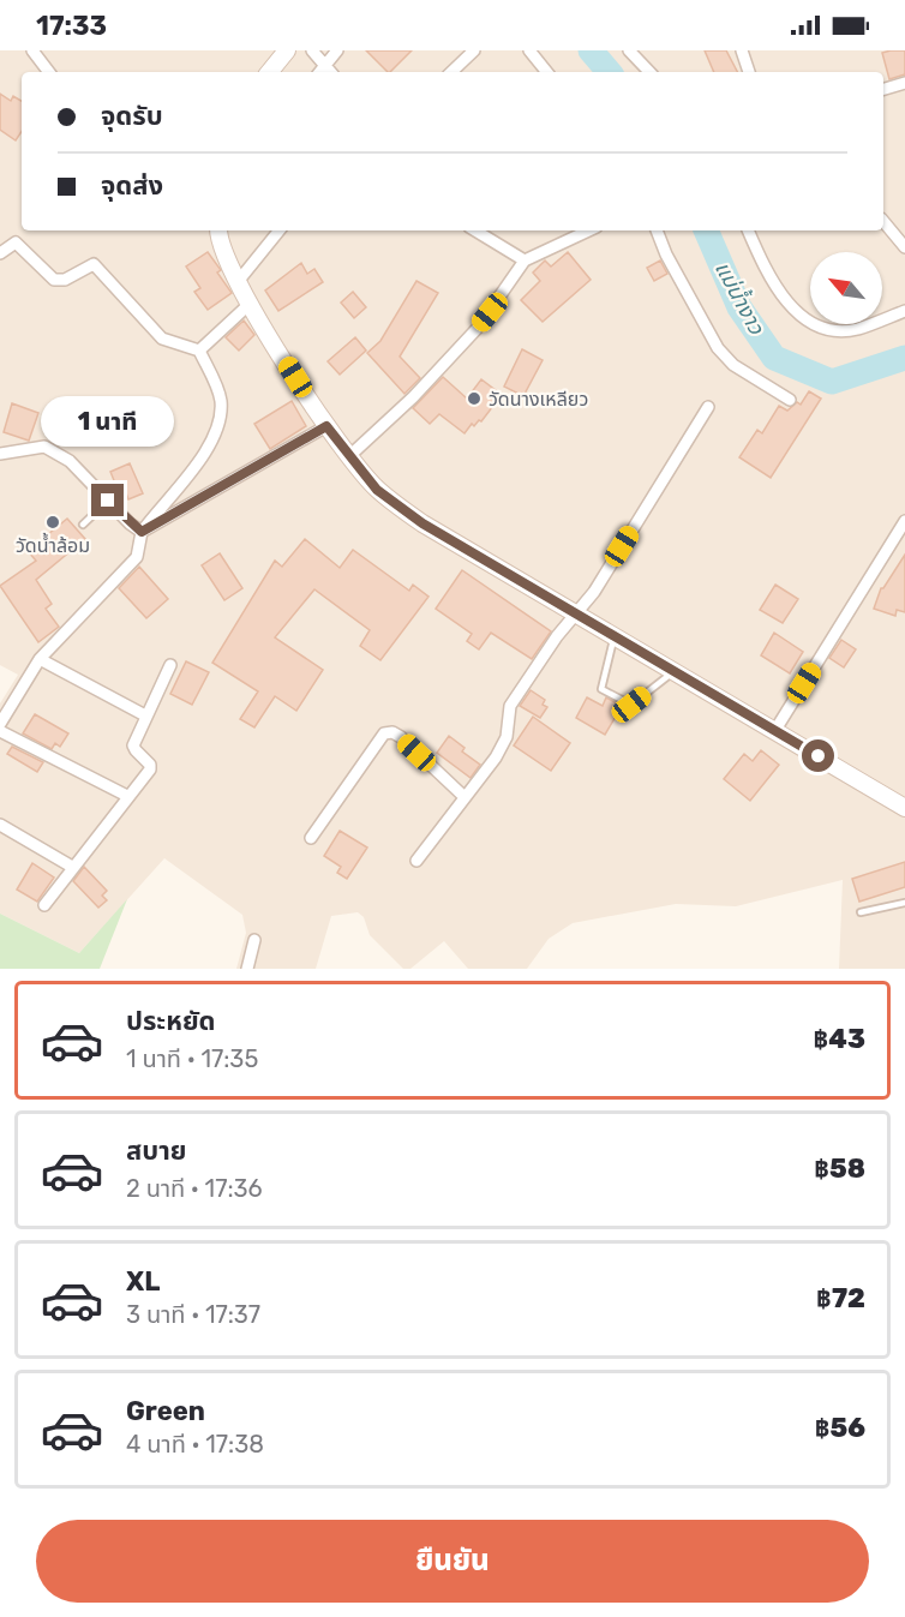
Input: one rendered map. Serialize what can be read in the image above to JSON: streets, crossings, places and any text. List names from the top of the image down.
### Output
{
  "water": ["แม่น้ำงาว"],
  "places": ["วัดนางเหลียว", "วัดน้ำล้อม"],
  "north": "top left",
  "page": {
    "status": "17:33",
    "banner": ["จุดรับ", "จุดส่ง"],
    "bubble": "1 นาที",
    "list": [
      {
        "name": "ประหยัด",
        "note": "1 นาที · 17:35",
        "value": "฿43"
      },
      {
        "name": "สบาย",
        "note": "2 นาที · 17:36",
        "value": "฿58"
      },
      {
        "name": "XL",
        "note": "3 นาที · 17:37",
        "value": "฿72"
      },
      {
        "name": "Green",
        "note": "4 นาที · 17:38",
        "value": "฿56"
      }
    ],
    "buttons": "ยืนยัน"
  }
}
